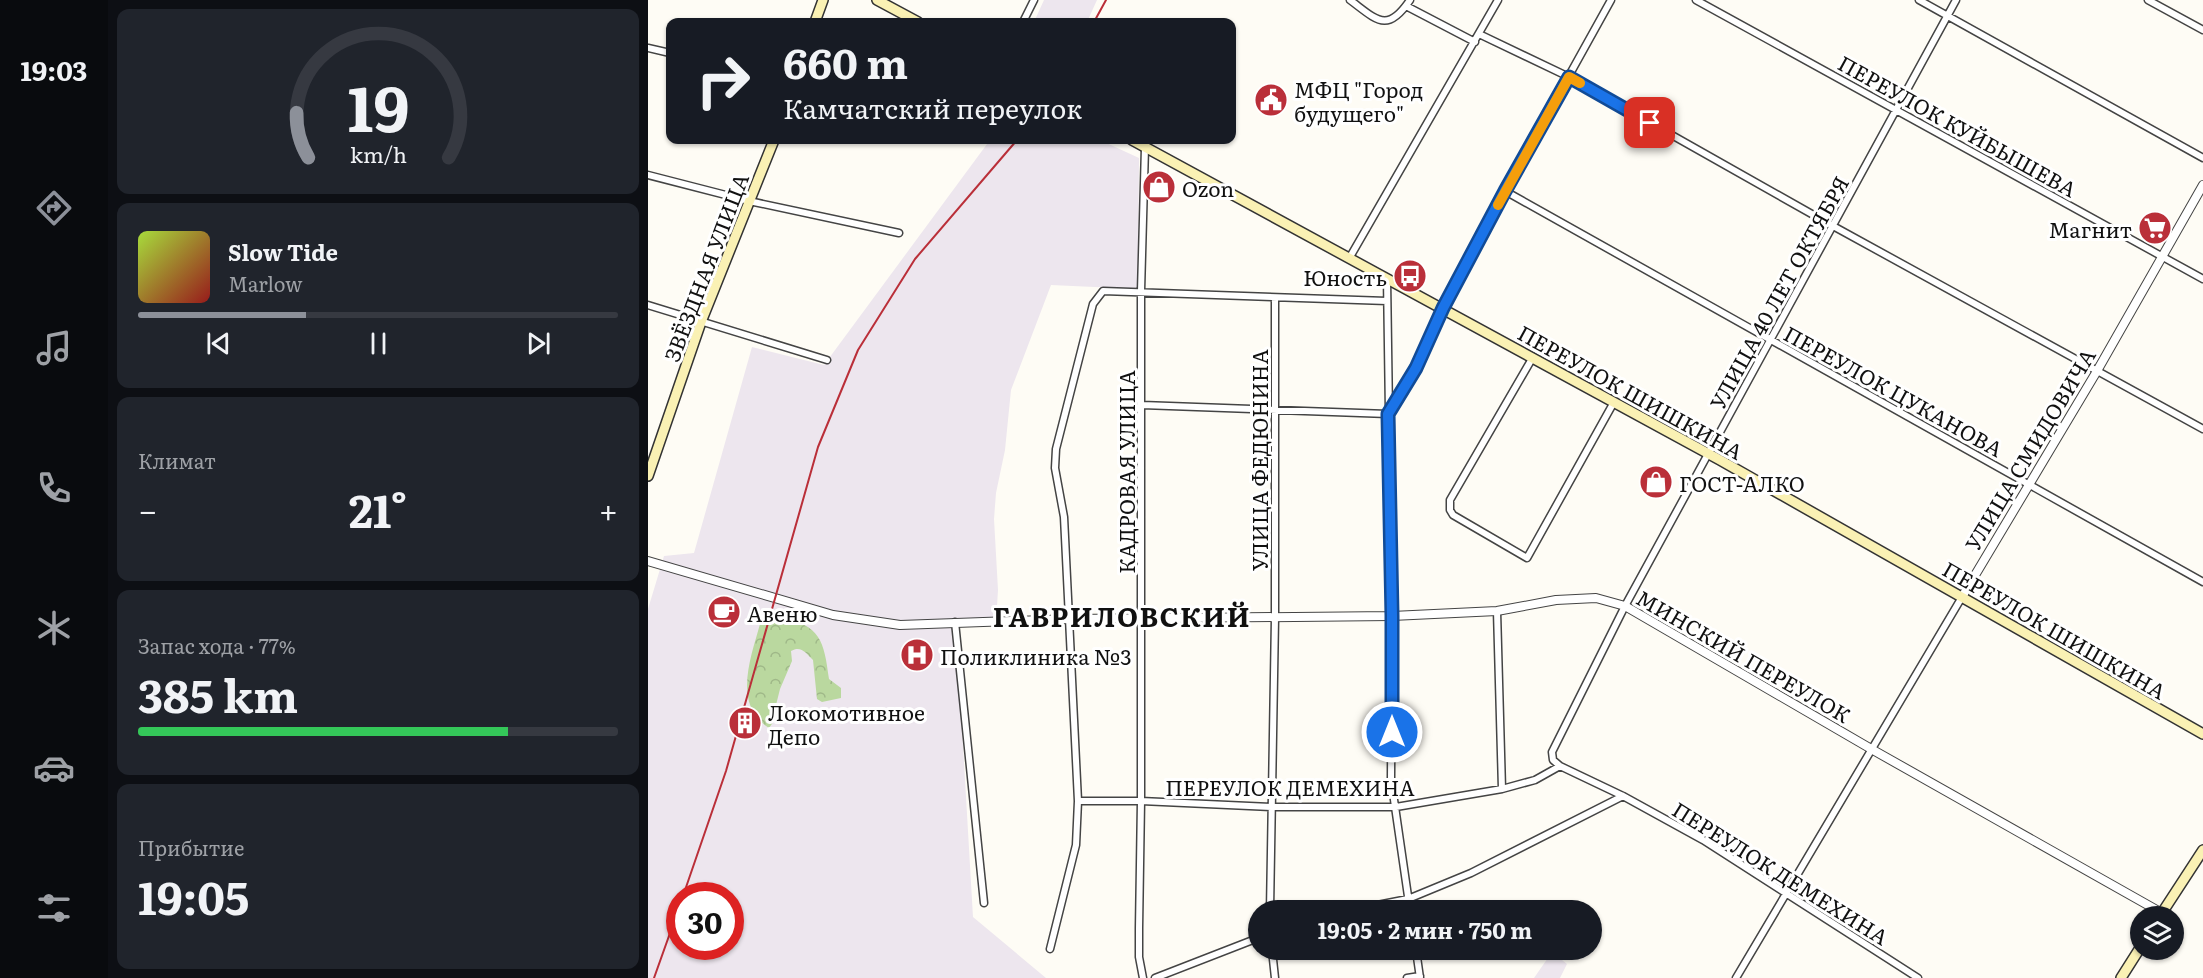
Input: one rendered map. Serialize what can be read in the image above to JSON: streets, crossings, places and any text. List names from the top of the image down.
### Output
{
  "streets": {
    "main road": ["ЗВЁЗДНАЯ УЛИЦА", "ПЕРЕУЛОК ШИШКИНА"],
    "street": [
      "ПЕРЕУЛОК КУЙБЫШЕВА",
      "УЛИЦА 40 ЛЕТ ОКТЯБРЯ",
      "ПЕРЕУЛОК ЦУКАНОВА",
      "УЛИЦА СМИДОВИЧА",
      "УЛИЦА ФЕДЮНИНА",
      "КАДРОВАЯ УЛИЦА",
      "МИНСКИЙ ПЕРЕУЛОК",
      "ПЕРЕУЛОК ДЕМЕХИНА"
    ]
  },
  "crossings": [
    ["ПЕРЕУЛОК КУЙБЫШЕВА", "УЛИЦА 40 ЛЕТ ОКТЯБРЯ"],
    ["ПЕРЕУЛОК КУЙБЫШЕВА", "УЛИЦА СМИДОВИЧА"],
    ["УЛИЦА 40 ЛЕТ ОКТЯБРЯ", "ПЕРЕУЛОК ЦУКАНОВА"],
    ["УЛИЦА 40 ЛЕТ ОКТЯБРЯ", "ПЕРЕУЛОК ШИШКИНА"],
    ["УЛИЦА 40 ЛЕТ ОКТЯБРЯ", "МИНСКИЙ ПЕРЕУЛОК"],
    ["УЛИЦА 40 ЛЕТ ОКТЯБРЯ", "ПЕРЕУЛОК ДЕМЕХИНА"],
    ["ПЕРЕУЛОК ЦУКАНОВА", "УЛИЦА СМИДОВИЧА"],
    ["ПЕРЕУЛОК ШИШКИНА", "УЛИЦА СМИДОВИЧА"],
    ["ПЕРЕУЛОК ШИШКИНА", "КАДРОВАЯ УЛИЦА"],
    ["УЛИЦА СМИДОВИЧА", "МИНСКИЙ ПЕРЕУЛОК"],
    ["УЛИЦА СМИДОВИЧА", "ПЕРЕУЛОК ДЕМЕХИНА"],
    ["УЛИЦА ФЕДЮНИНА", "МИНСКИЙ ПЕРЕУЛОК"],
    ["УЛИЦА ФЕДЮНИНА", "ПЕРЕУЛОК ДЕМЕХИНА"],
    ["КАДРОВАЯ УЛИЦА", "МИНСКИЙ ПЕРЕУЛОК"],
    ["КАДРОВАЯ УЛИЦА", "ПЕРЕУЛОК ДЕМЕХИНА"]
  ],
  "districts": ["ГАВРИЛОВСКИЙ"],
  "places": {
    "public building": ["МФЦ \"Город будущего\""],
    "shop": ["Ozon", "ГОСТ-АЛКО"],
    "supermarket": ["Магнит"],
    "bus stop": ["Юность"],
    "cafe": ["Авеню"],
    "hospital": ["Поликлиника №3"],
    "building": ["Локомотивное Депо"]
  },
  "page": {
    "tabs": "19:03",
    "turn": ["660 m", "Камчатский переулок"],
    "song": ["Slow Tide", "Marlow"],
    "tile": [
      "Климат",
      ["Запас хода · 77%", "385 km"],
      ["Прибытие", "19:05"]
    ],
    "heat": ["−", "21°", "+"],
    "limit": "30",
    "trip": "19:05 · 2 мин · 750 m",
    "gauge": ["19", "km/h"]
  }
}
